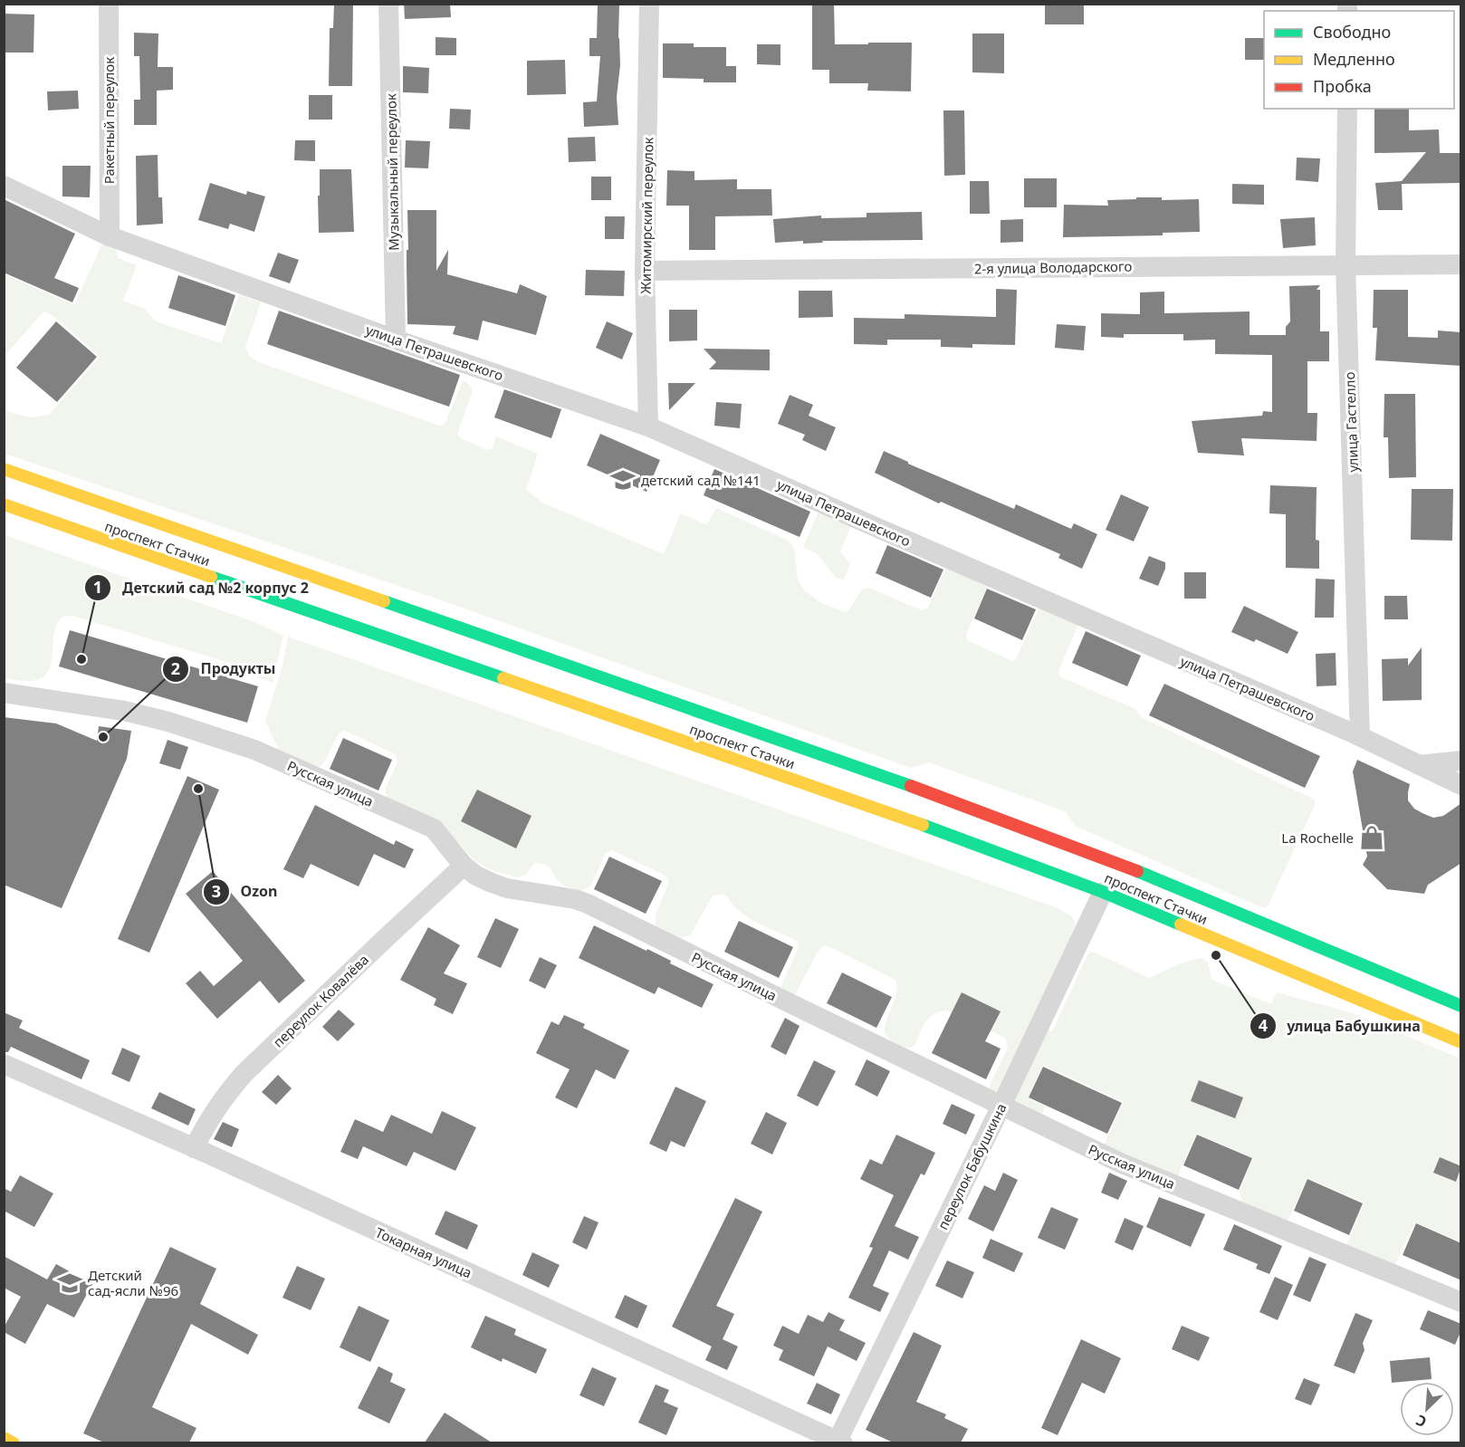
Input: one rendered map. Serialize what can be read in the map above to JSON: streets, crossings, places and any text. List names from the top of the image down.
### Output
{
  "streets": {
    "main road": ["проспект Стачки"],
    "street": [
      "Ракетный переулок",
      "Музыкальный переулок",
      "Житомирский переулок",
      "2-я улица Володарского",
      "улица Петрашевского",
      "улица Гастелло",
      "Русская улица",
      "переулок Ковалёва",
      "переулок Бабушкина",
      "Токарная улица"
    ]
  },
  "crossings": [
    ["Ракетный переулок", "улица Петрашевского"],
    ["Музыкальный переулок", "улица Петрашевского"],
    ["Житомирский переулок", "2-я улица Володарского"],
    ["Житомирский переулок", "улица Петрашевского"],
    ["2-я улица Володарского", "улица Гастелло"],
    ["улица Петрашевского", "улица Гастелло"],
    ["проспект Стачки", "переулок Бабушкина"],
    ["Русская улица", "переулок Ковалёва"],
    ["Русская улица", "переулок Бабушкина"],
    ["переулок Ковалёва", "Токарная улица"],
    ["переулок Бабушкина", "Токарная улица"]
  ],
  "places": {
    "school or university": ["детский сад №141", "Детский сад-ясли №96"],
    "other": [
      "Детский сад №2 корпус 2",
      "Продукты",
      "Ozon",
      "улица Бабушкина"
    ],
    "shop": ["La Rochelle"]
  },
  "legend": ["Свободно", "Медленно", "Пробка"],
  "north": "bottom left"
}
